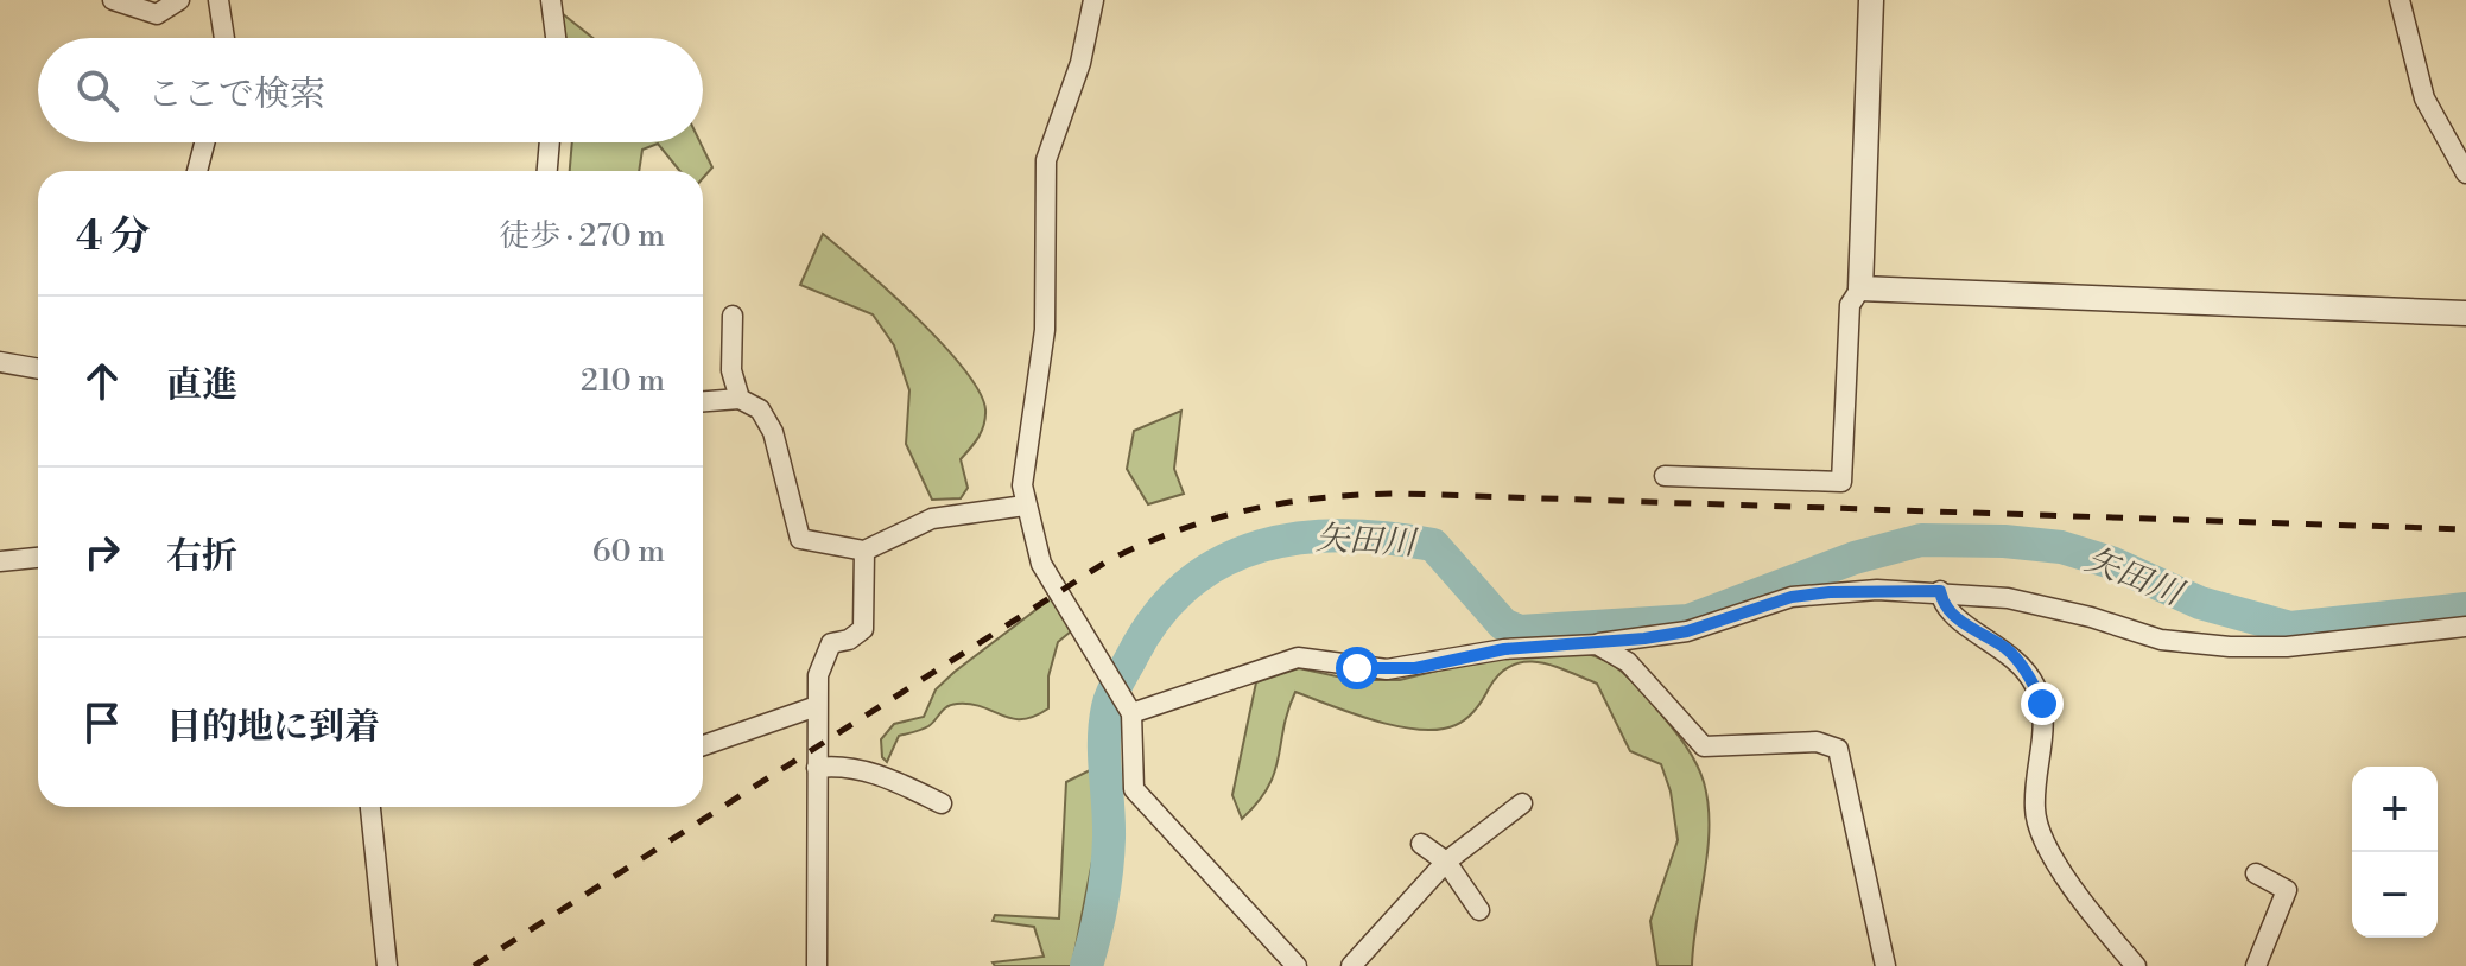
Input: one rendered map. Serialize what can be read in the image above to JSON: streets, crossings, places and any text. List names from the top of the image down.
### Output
{
  "water": ["矢田川"],
  "page": {
    "search": "ここで検索",
    "heading": ["4 分", "徒歩 · 270 m"],
    "list": [
      ["直進", "210 m"],
      ["右折", "60 m"],
      "目的地に到着"
    ],
    "map_buttons": ["+", "−"]
  }
}
